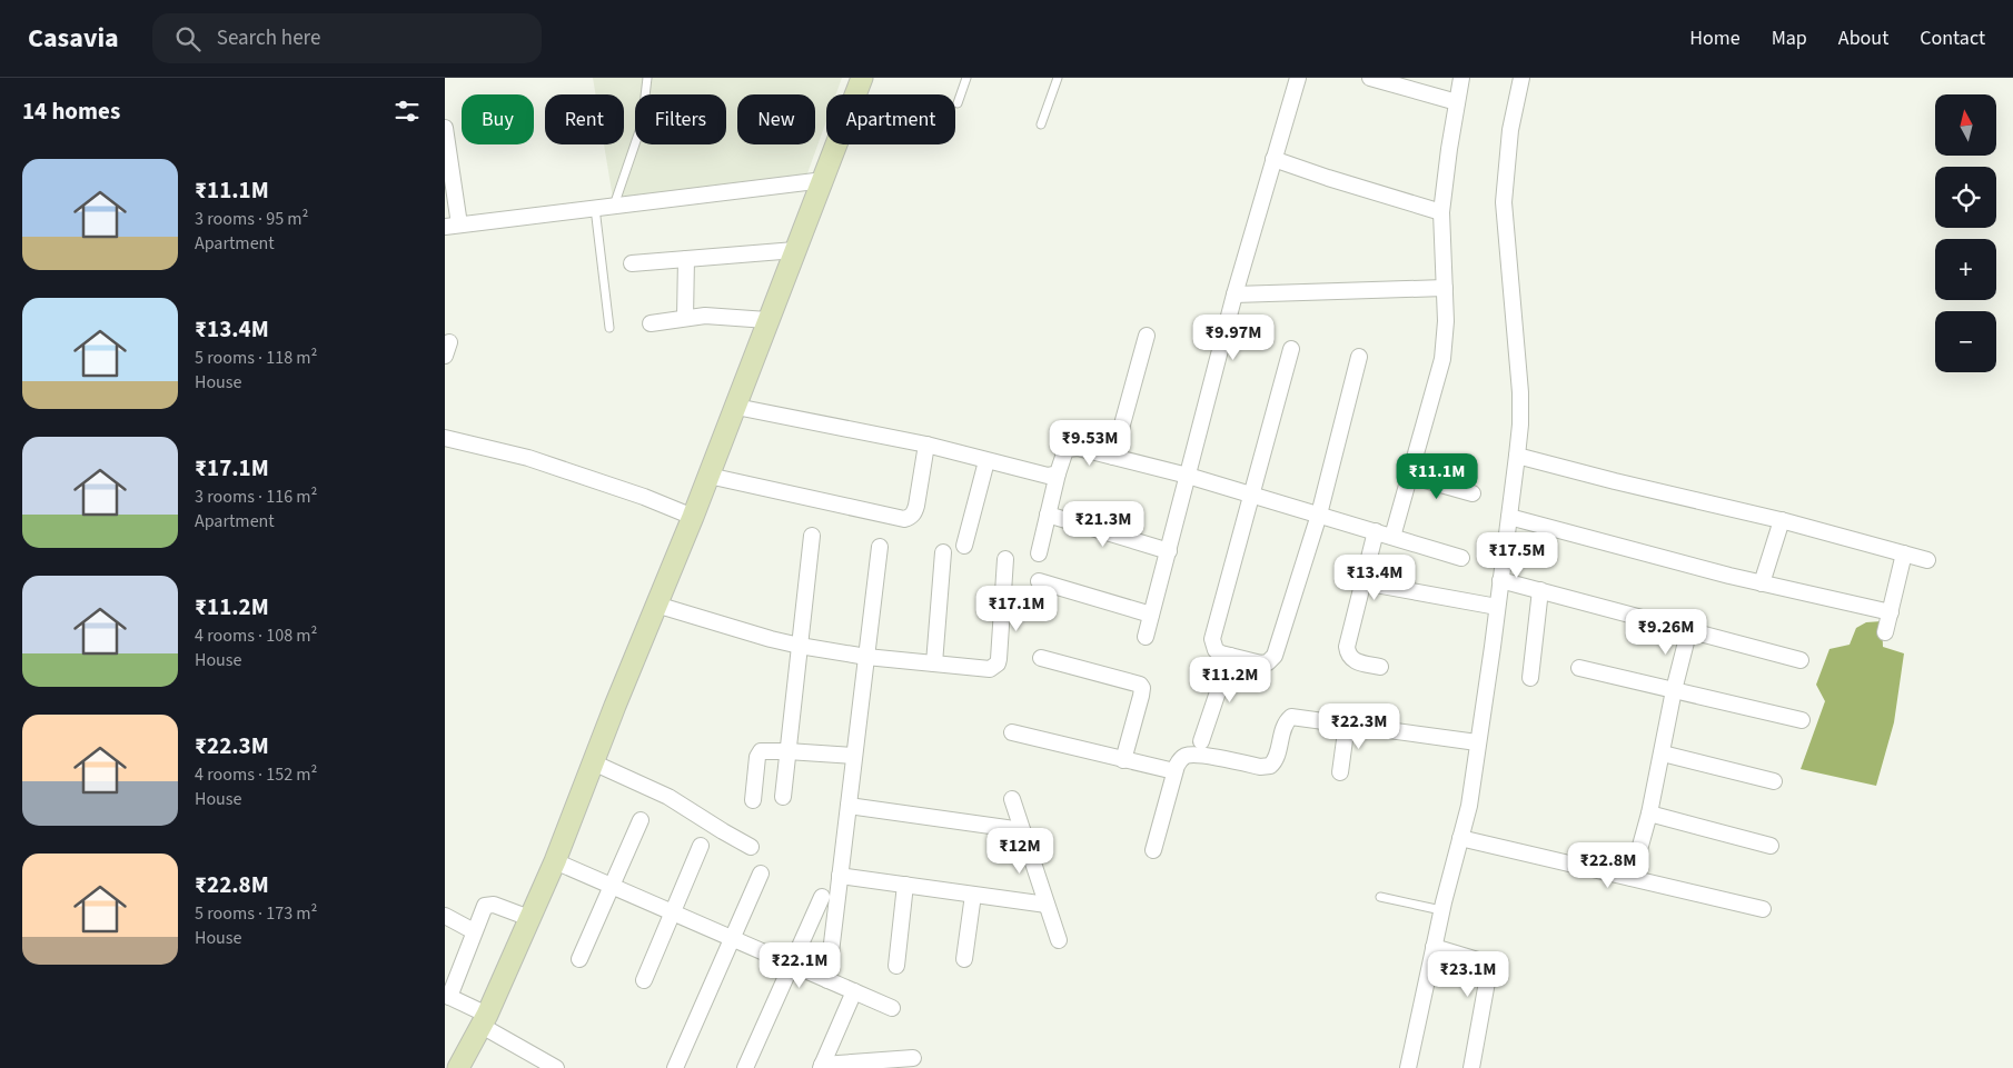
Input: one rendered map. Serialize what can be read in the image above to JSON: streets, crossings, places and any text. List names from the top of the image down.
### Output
{
  "north": "top",
  "page": {
    "header": "Casavia",
    "search": "Search here",
    "nav": [
      "Home",
      "Map",
      "About",
      "Contact"
    ],
    "heading": "14 homes",
    "map_buttons": ["+", "−"],
    "chip": [
      "Buy",
      "Rent",
      "Filters",
      "New",
      "Apartment"
    ],
    "list": [
      {
        "name": "₹11.1M",
        "note": "3 rooms · 95 m² · Apartment"
      },
      {
        "name": "₹13.4M",
        "note": "5 rooms · 118 m² · House"
      },
      {
        "name": "₹17.1M",
        "note": "3 rooms · 116 m² · Apartment"
      },
      {
        "name": "₹11.2M",
        "note": "4 rooms · 108 m² · House"
      },
      {
        "name": "₹22.3M",
        "note": "4 rooms · 152 m² · House"
      },
      {
        "name": "₹22.8M",
        "note": "5 rooms · 173 m² · House"
      }
    ],
    "price": [
      "₹9.97M",
      "₹9.53M",
      "₹11.1M",
      "₹21.3M",
      "₹17.5M",
      "₹13.4M",
      "₹17.1M",
      "₹9.26M",
      "₹11.2M",
      "₹22.3M",
      "₹12M",
      "₹22.8M",
      "₹22.1M",
      "₹23.1M"
    ]
  }
}
